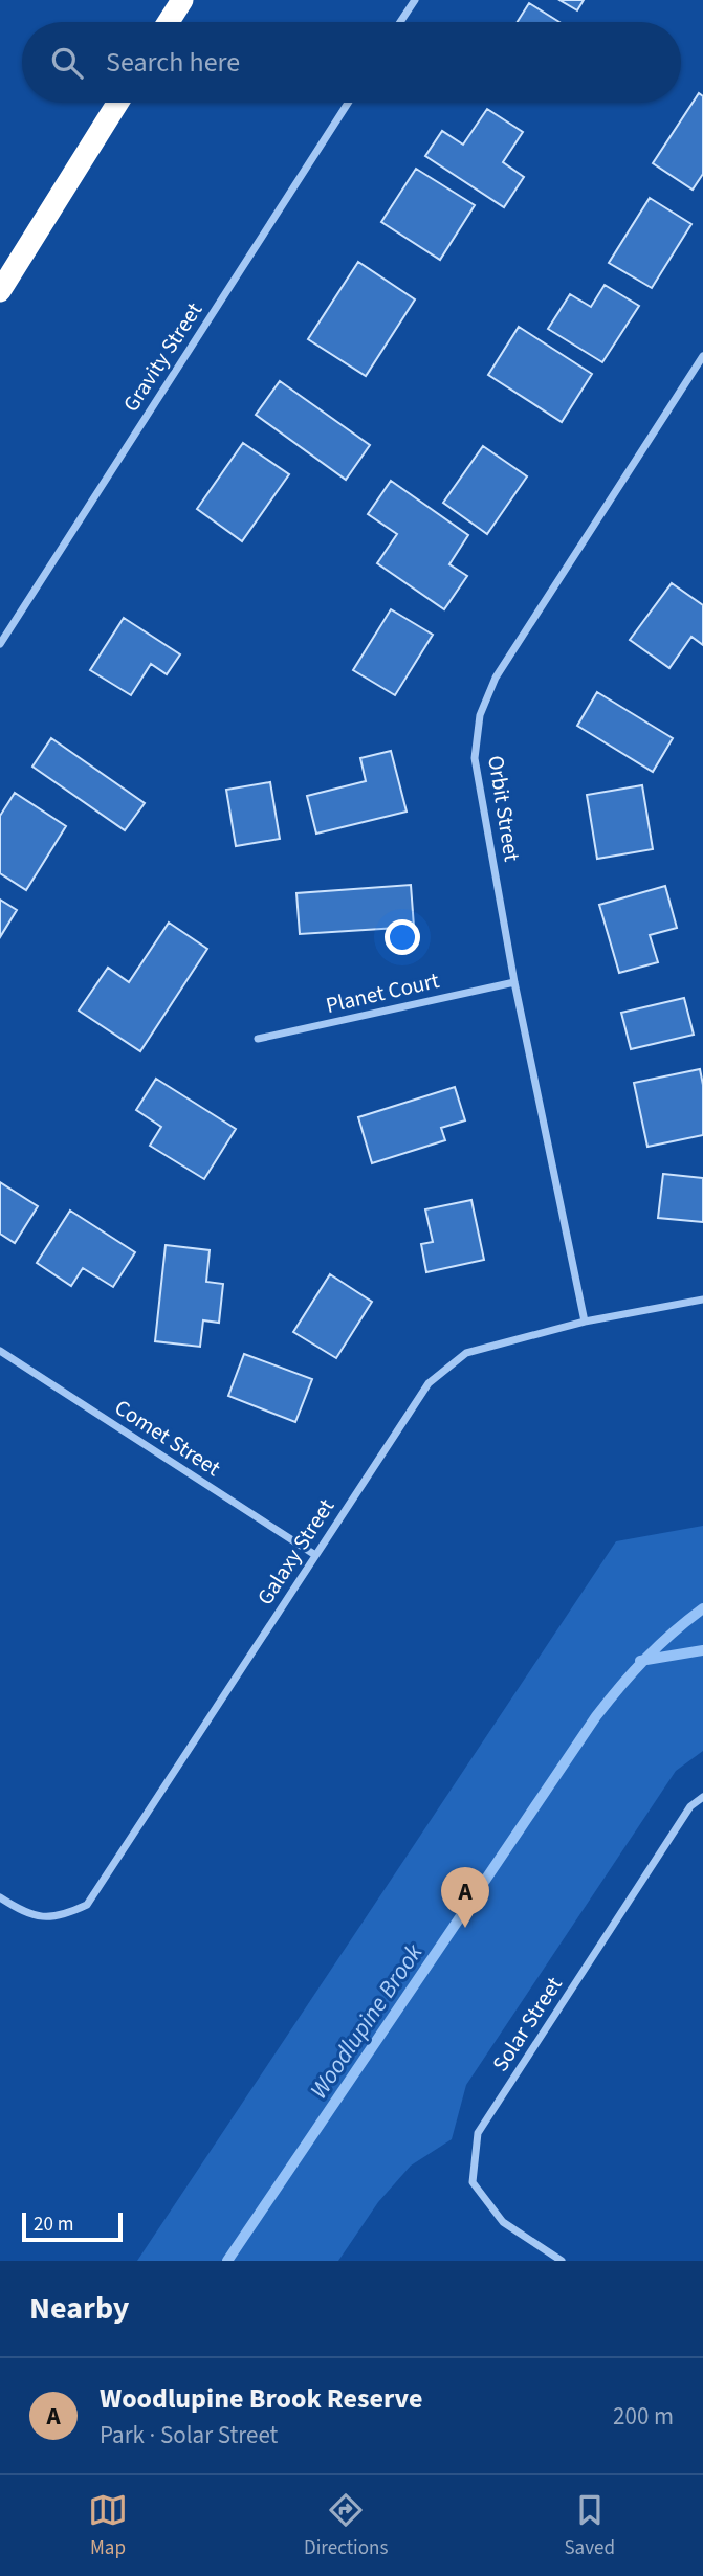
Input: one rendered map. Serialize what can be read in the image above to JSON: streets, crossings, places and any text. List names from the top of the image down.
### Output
{
  "streets": {
    "street": [
      "Gravity Street",
      "Orbit Street",
      "Planet Court",
      "Comet Street",
      "Galaxy Street",
      "Solar Street"
    ]
  },
  "crossings": [
    ["Orbit Street", "Planet Court"],
    ["Orbit Street", "Galaxy Street"],
    ["Comet Street", "Galaxy Street"]
  ],
  "water": ["Woodlupine Brook"],
  "scale_bar": "20 m",
  "page": {
    "search": "Search here",
    "pins": "A",
    "scale": "20 m",
    "heading": "Nearby",
    "list": [
      {
        "mark": "A",
        "name": "Woodlupine Brook Reserve",
        "note": "Park · Solar Street",
        "value": "200 m"
      }
    ],
    "nav": ["Map", "Directions", "Saved"]
  }
}
